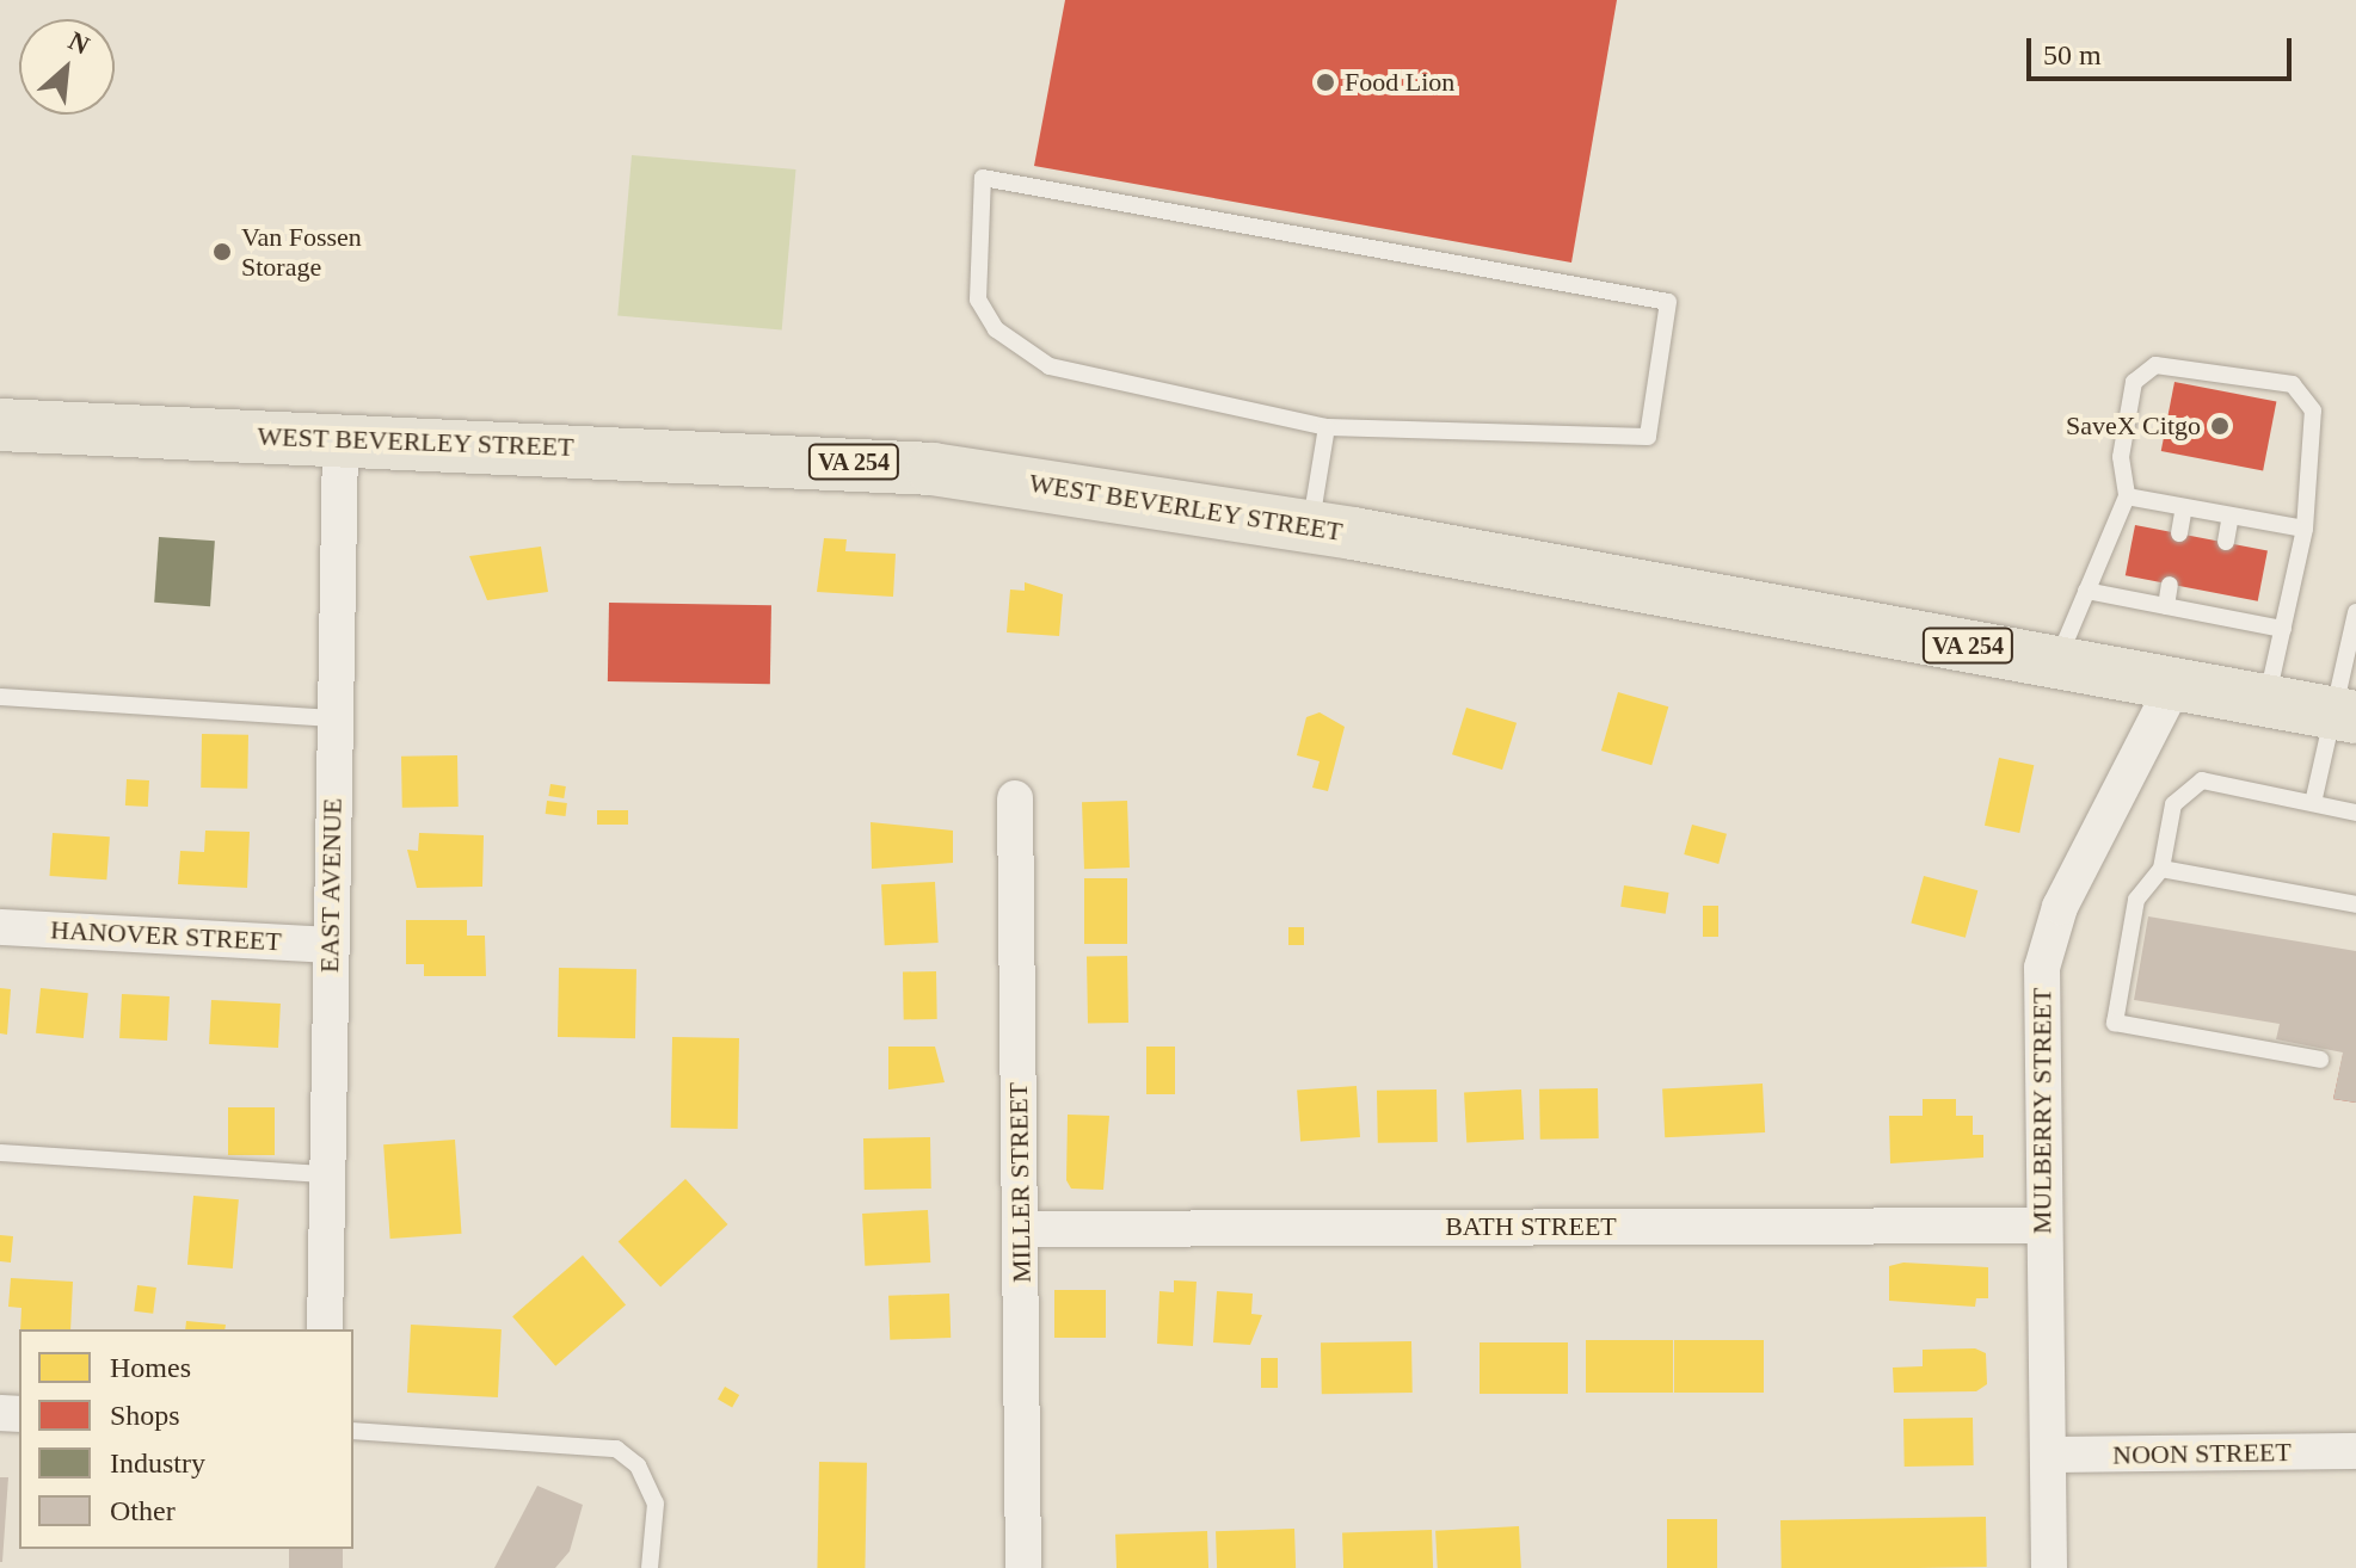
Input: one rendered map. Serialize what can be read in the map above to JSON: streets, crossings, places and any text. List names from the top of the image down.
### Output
{
  "streets": {
    "main road": ["WEST BEVERLEY STREET", "VA 254"],
    "street": [
      "EAST AVENUE",
      "HANOVER STREET",
      "MULBERRY STREET",
      "MILLER STREET",
      "BATH STREET",
      "NOON STREET"
    ]
  },
  "crossings": [
    ["WEST BEVERLEY STREET", "EAST AVENUE"],
    ["WEST BEVERLEY STREET", "MULBERRY STREET"],
    ["EAST AVENUE", "HANOVER STREET"],
    ["MULBERRY STREET", "BATH STREET"],
    ["MULBERRY STREET", "NOON STREET"],
    ["MILLER STREET", "BATH STREET"]
  ],
  "places": ["Food Lion", "Van Fossen Storage", "SaveX Citgo"],
  "legend": [
    "Homes",
    "Shops",
    "Industry",
    "Other"
  ],
  "scale_bar": "50 m",
  "north": "top right"
}
